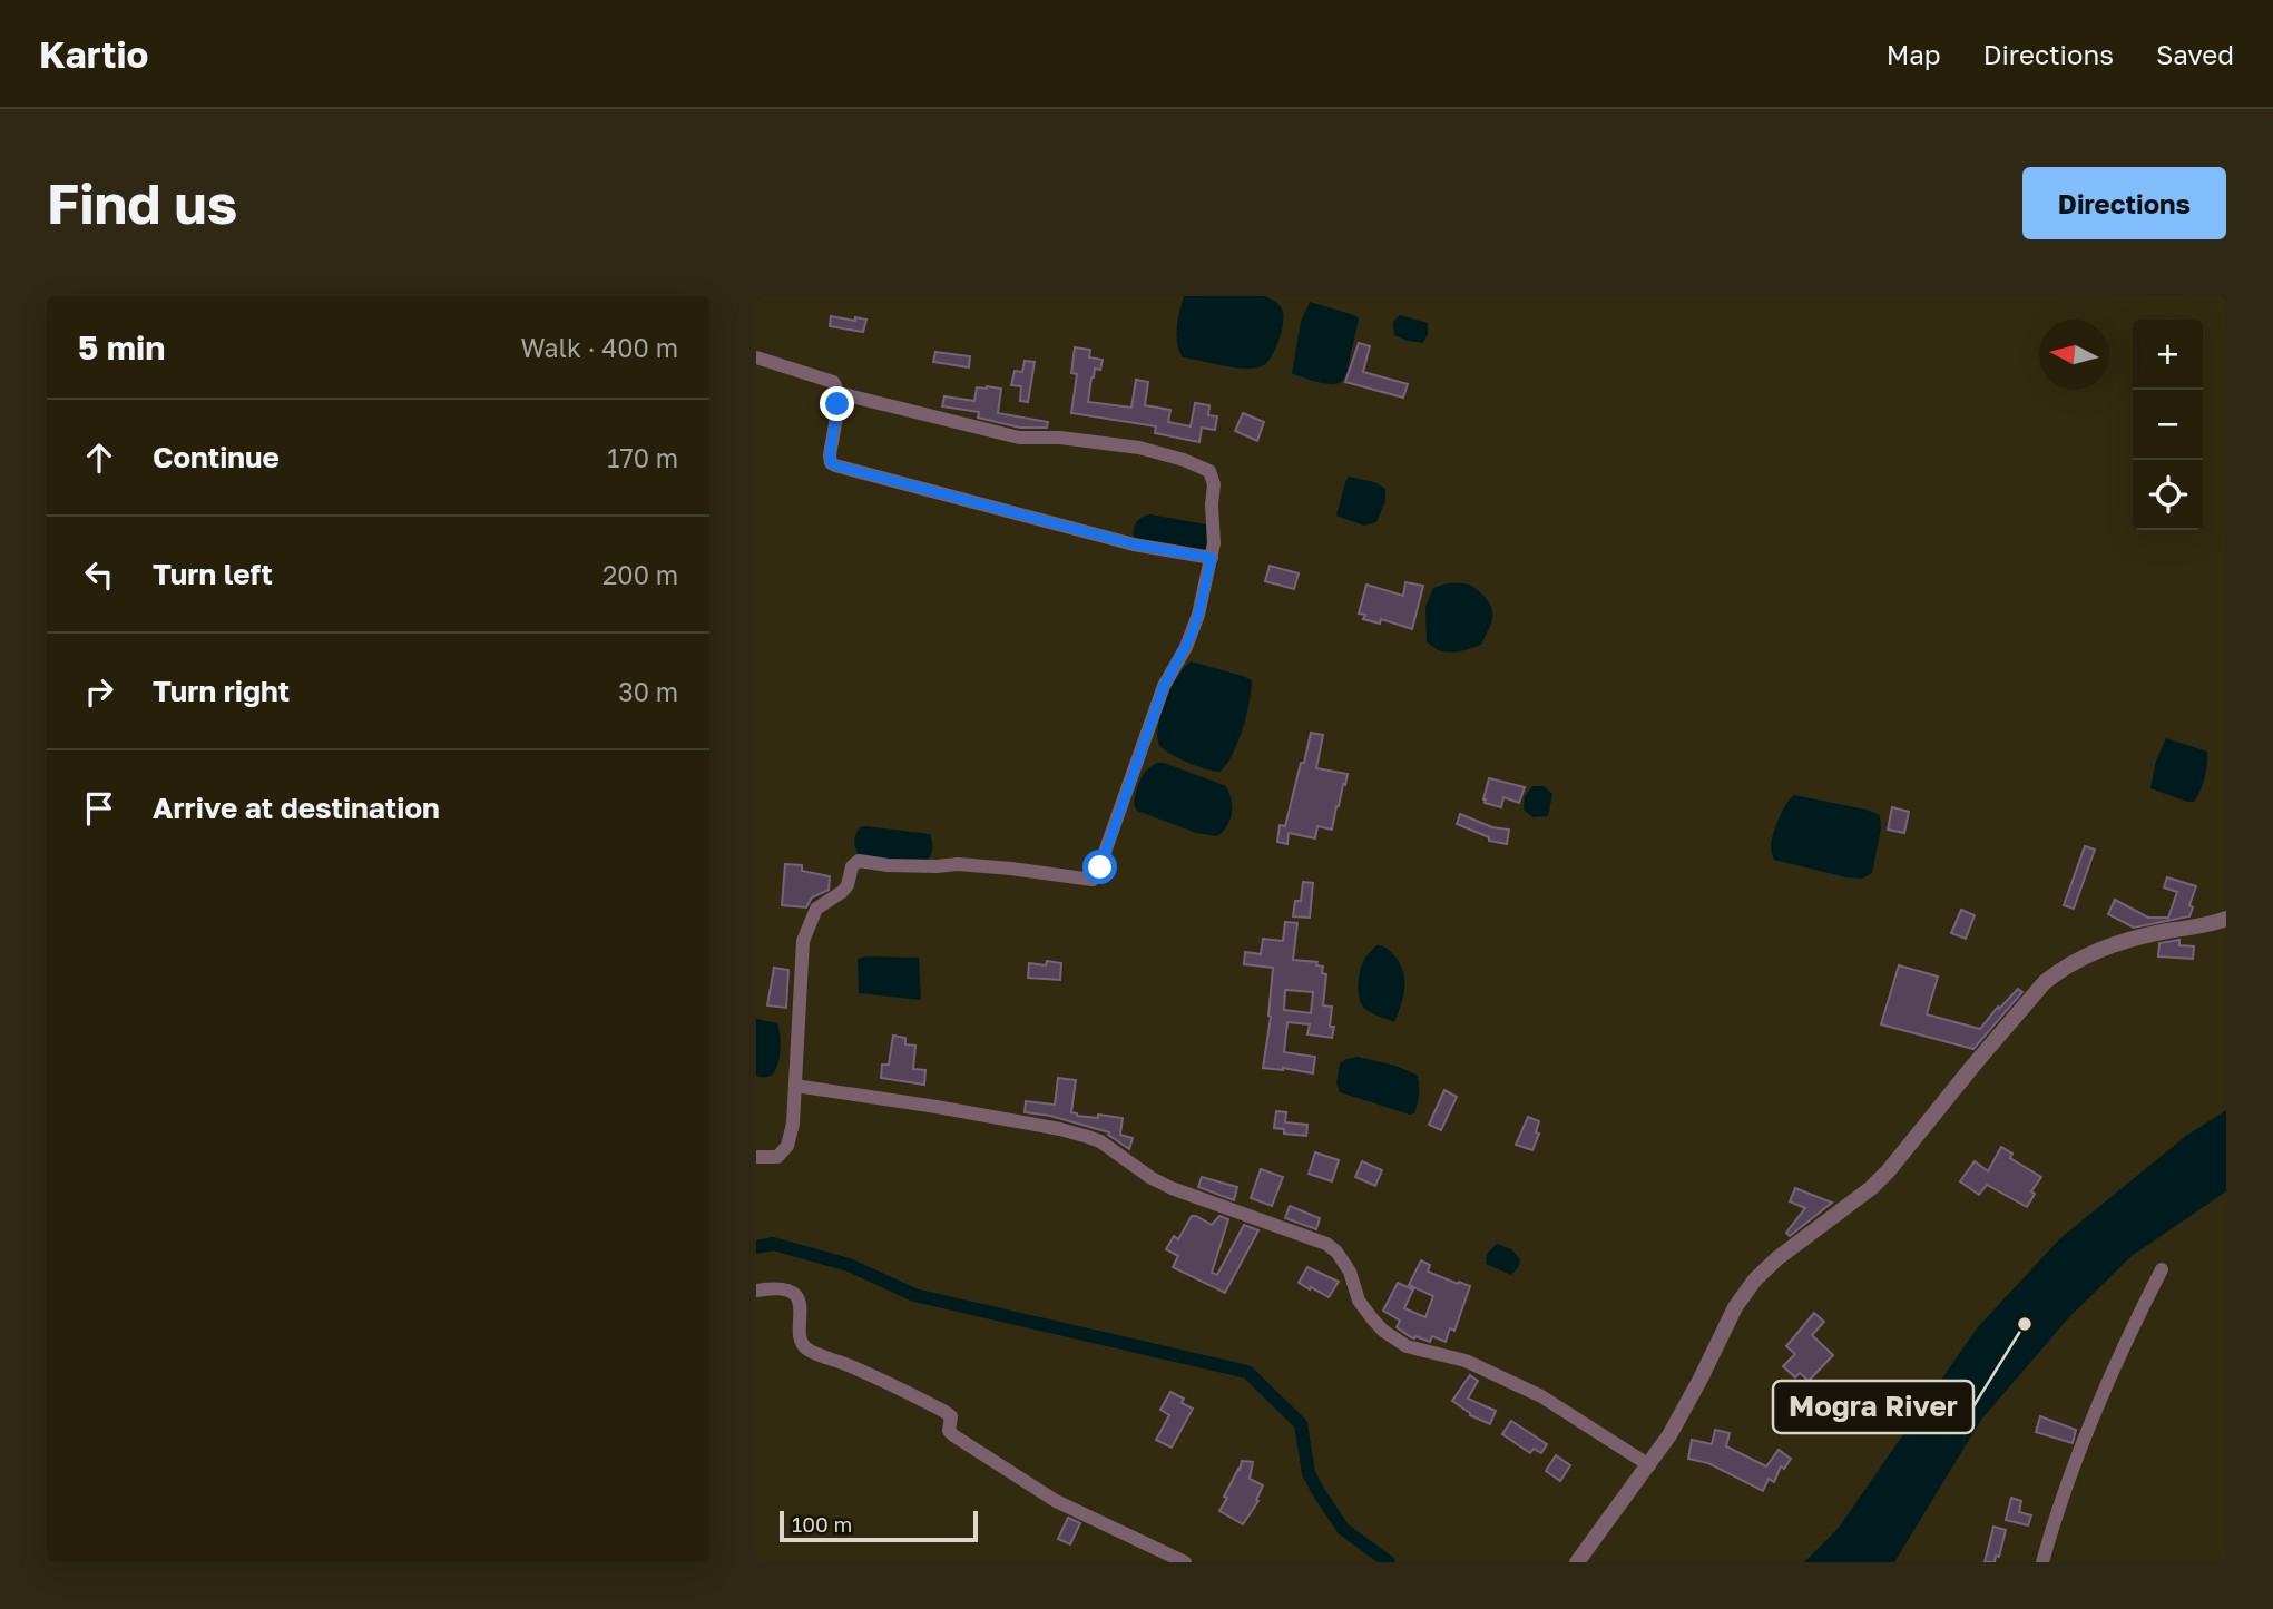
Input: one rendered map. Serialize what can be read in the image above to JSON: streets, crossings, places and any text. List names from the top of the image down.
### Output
{
  "places": ["Mogra River"],
  "scale_bar": "100 m",
  "north": "left",
  "page": {
    "header": "Kartio",
    "nav": ["Map", "Directions", "Saved"],
    "buttons": "Directions",
    "title": "Find us",
    "heading": ["5 min", "Walk · 400 m"],
    "map_buttons": ["+", "−"],
    "list": [
      ["Continue", "170 m"],
      ["Turn left", "200 m"],
      ["Turn right", "30 m"],
      "Arrive at destination"
    ],
    "scale": "100 m"
  }
}
